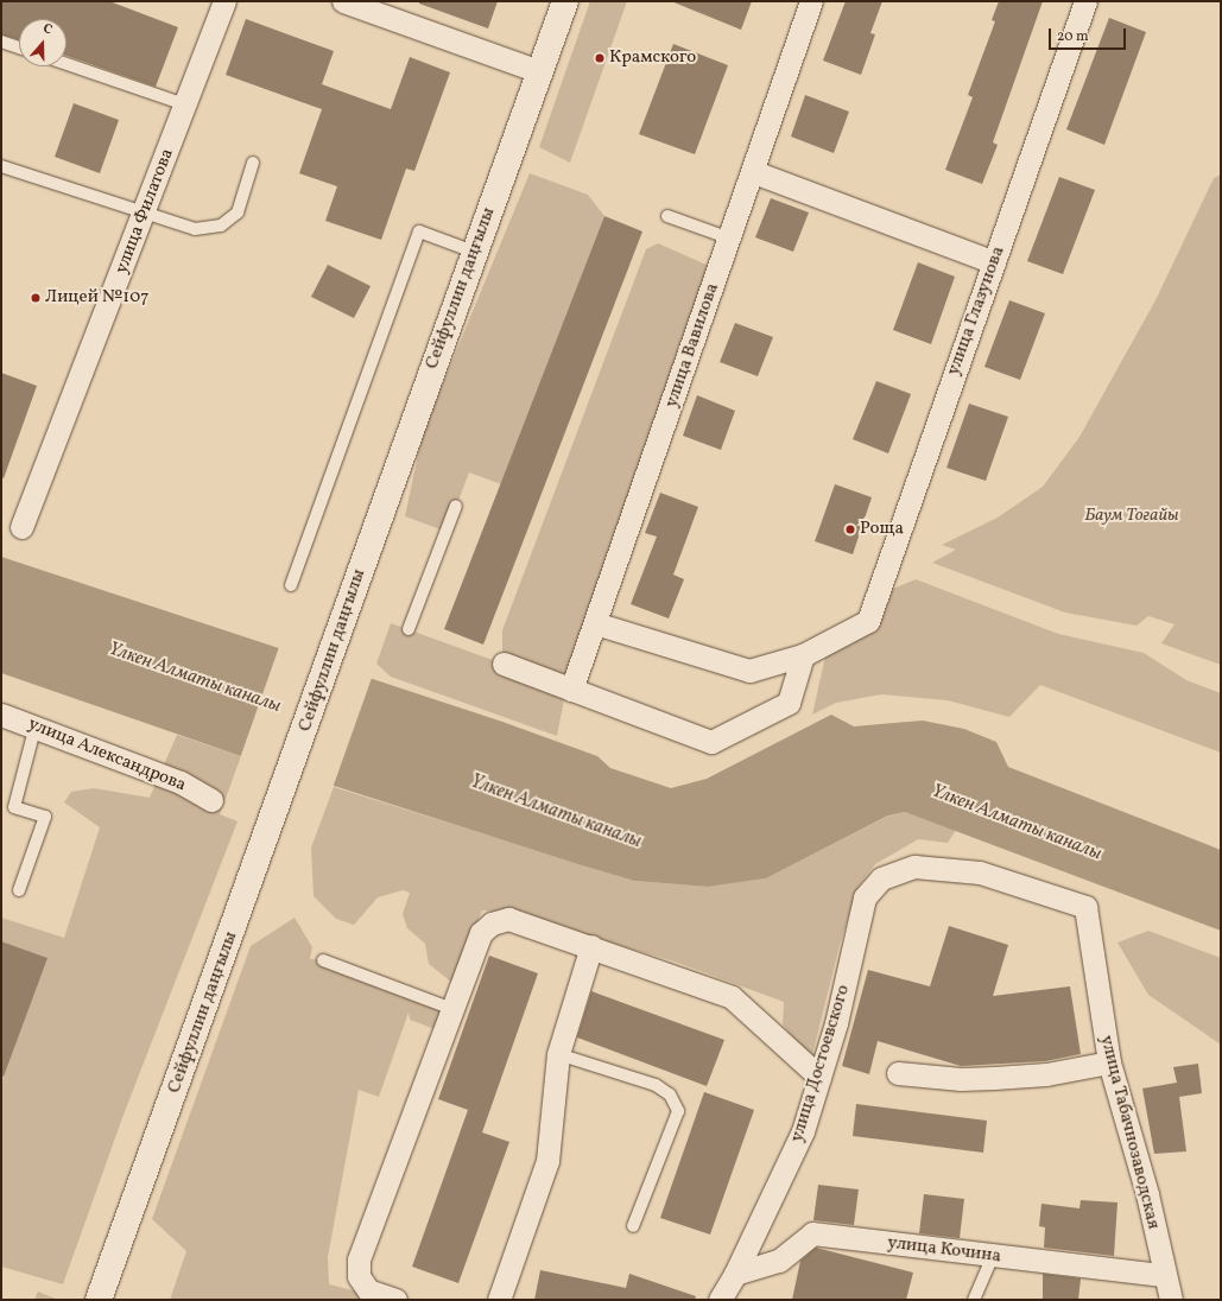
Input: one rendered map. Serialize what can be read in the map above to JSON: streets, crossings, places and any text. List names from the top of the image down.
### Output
{
  "streets": {
    "main road": ["Сейфуллин даңғылы"],
    "street": [
      "улица Филатова",
      "улица Глазунова",
      "улица Вавилова",
      "улица Александрова",
      "улица Достоевского",
      "улица Табачнозаводская",
      "улица Кочина"
    ]
  },
  "crossings": [
    ["улица Достоевского", "улица Табачнозаводская"],
    ["улица Достоевского", "улица Кочина"],
    ["улица Табачнозаводская", "улица Кочина"]
  ],
  "water": ["Үлкен Алматы каналы"],
  "parks": ["Баум Тоғайы"],
  "places": ["Крамского", "Лицей №107", "Роща"],
  "scale_bar": "20 m",
  "north": "top"
}
